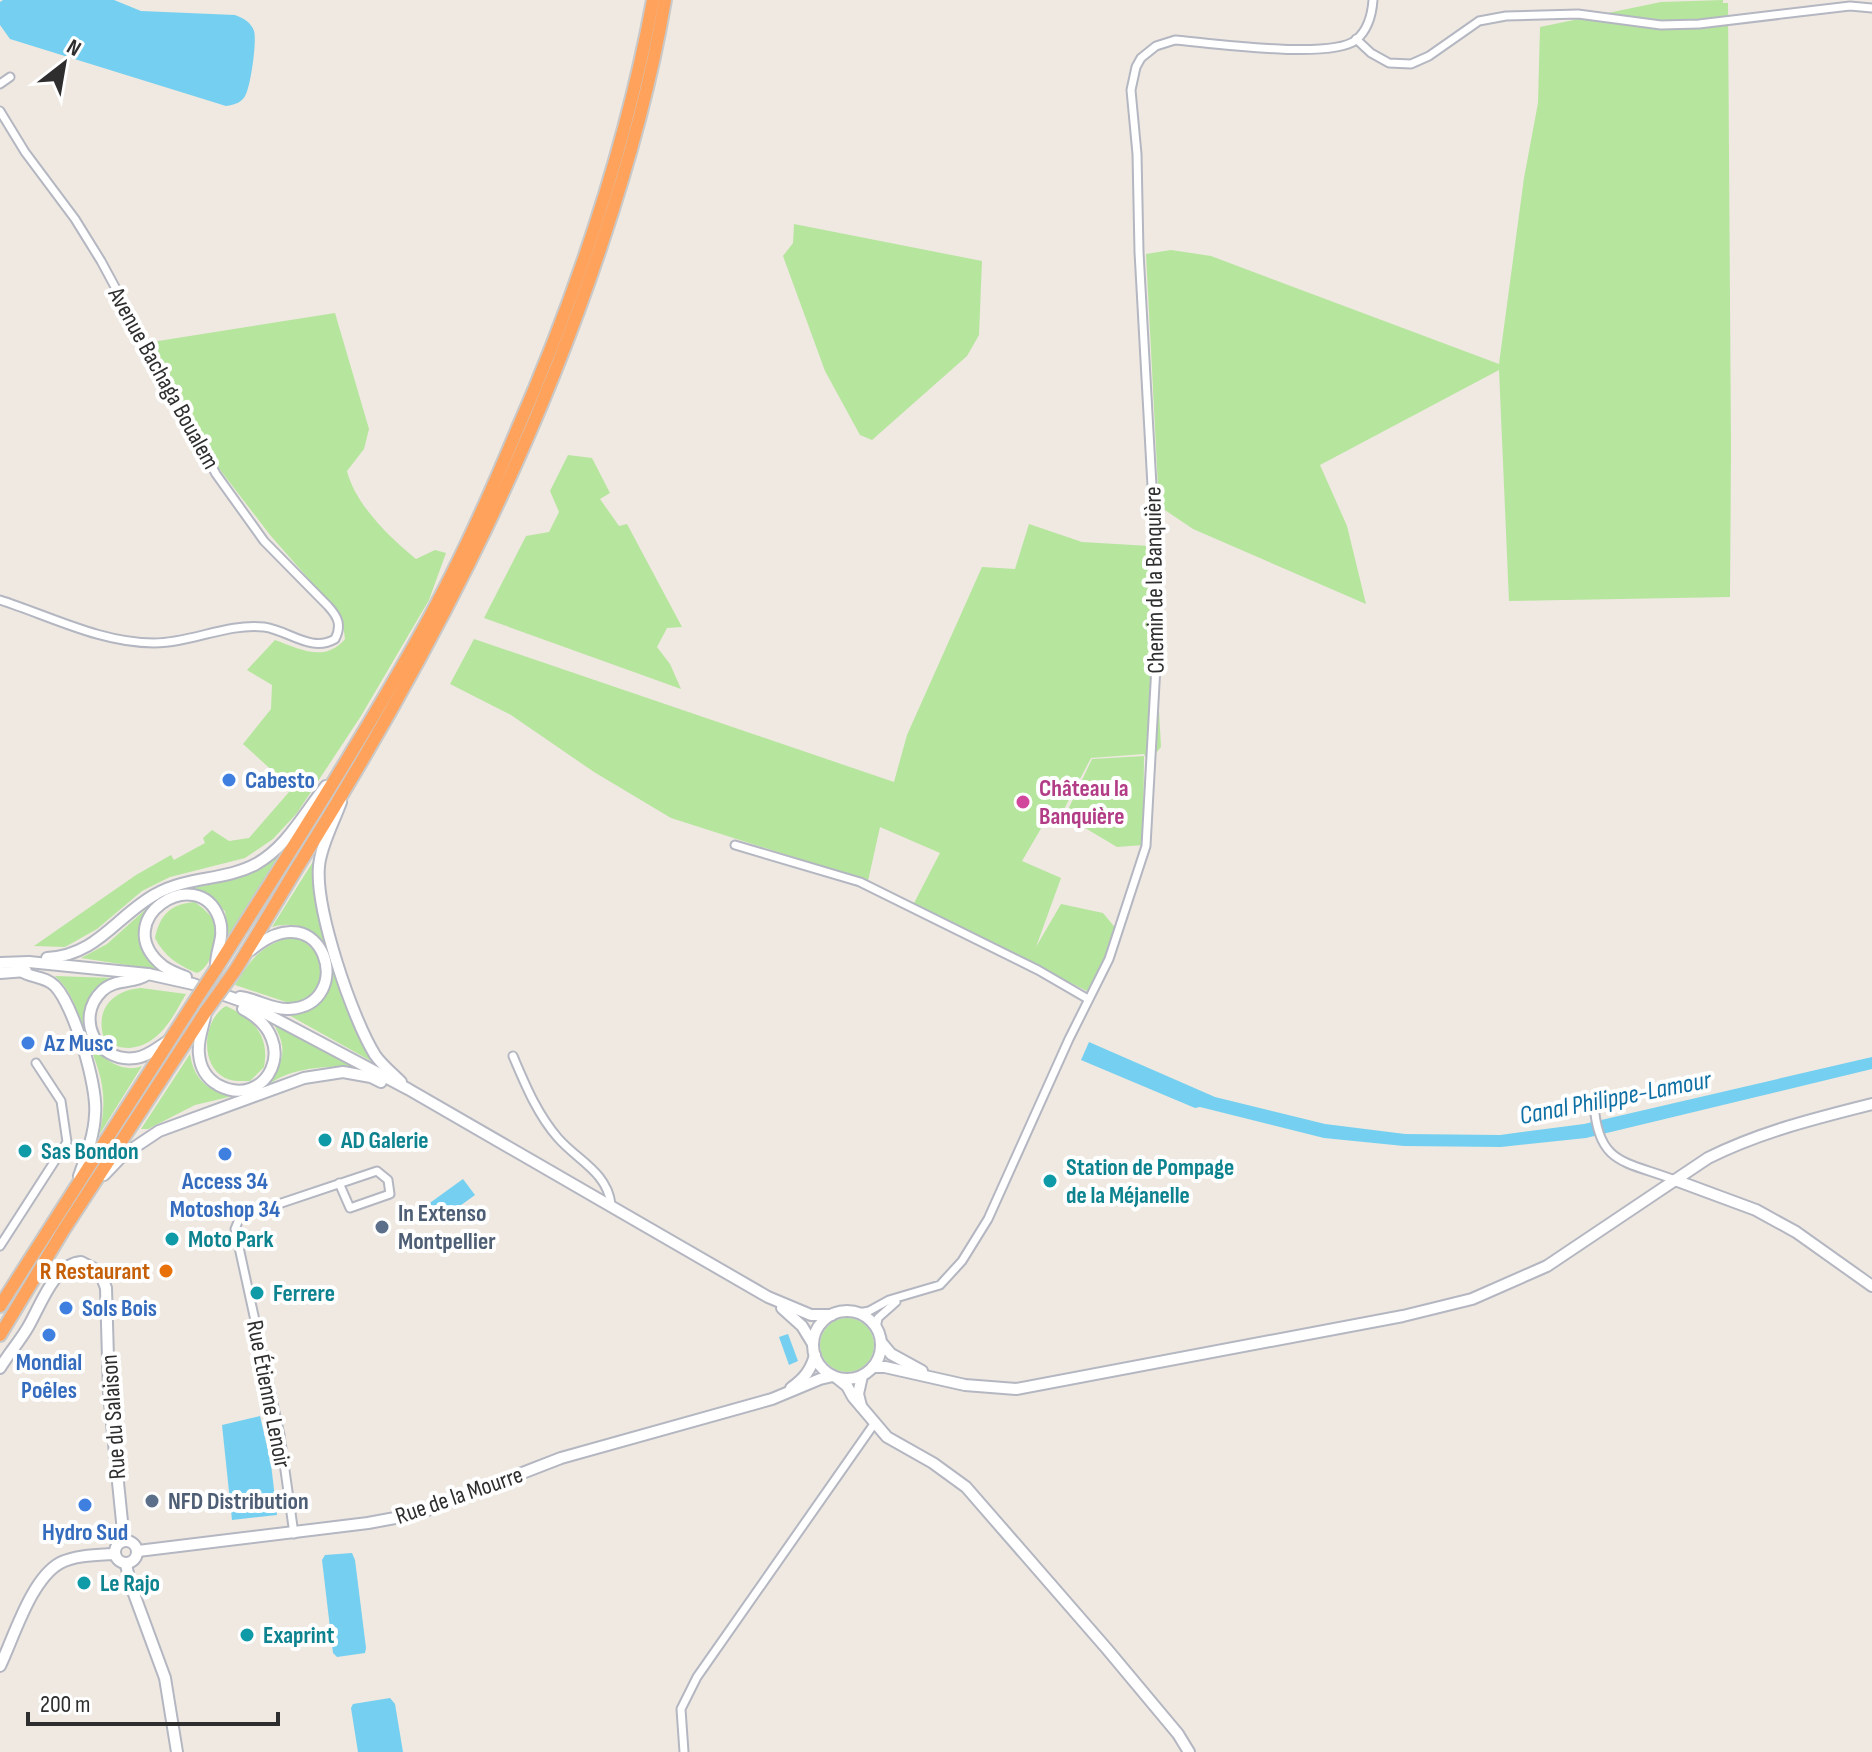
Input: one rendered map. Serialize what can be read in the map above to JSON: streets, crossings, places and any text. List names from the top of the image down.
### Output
{
  "streets": {
    "main road": ["Rue du Salaison", "Rue de la Mourre"],
    "street": ["Avenue Bachaga Boualem", "Chemin de la Banquière", "Rue Étienne Lenoir"]
  },
  "crossings": [
    ["Chemin de la Banquière", "Rue de la Mourre"],
    ["Rue Étienne Lenoir", "Rue de la Mourre"],
    ["Rue du Salaison", "Rue de la Mourre"]
  ],
  "water": ["Canal Philippe-Lamour"],
  "places": [
    "Cabesto",
    "Château la Banquière",
    "Az Musc",
    "AD Galerie",
    "Sas Bondon",
    "Access 34 Motoshop 34",
    "Station de Pompage de la Méjanelle",
    "In Extenso Montpellier",
    "Moto Park",
    "R Restaurant",
    "Ferrere",
    "Sols Bois",
    "Mondial Poêles",
    "NFD Distribution",
    "Hydro Sud",
    "Le Rajo",
    "Exaprint"
  ],
  "scale_bar": "200 m",
  "north": "top right"
}
